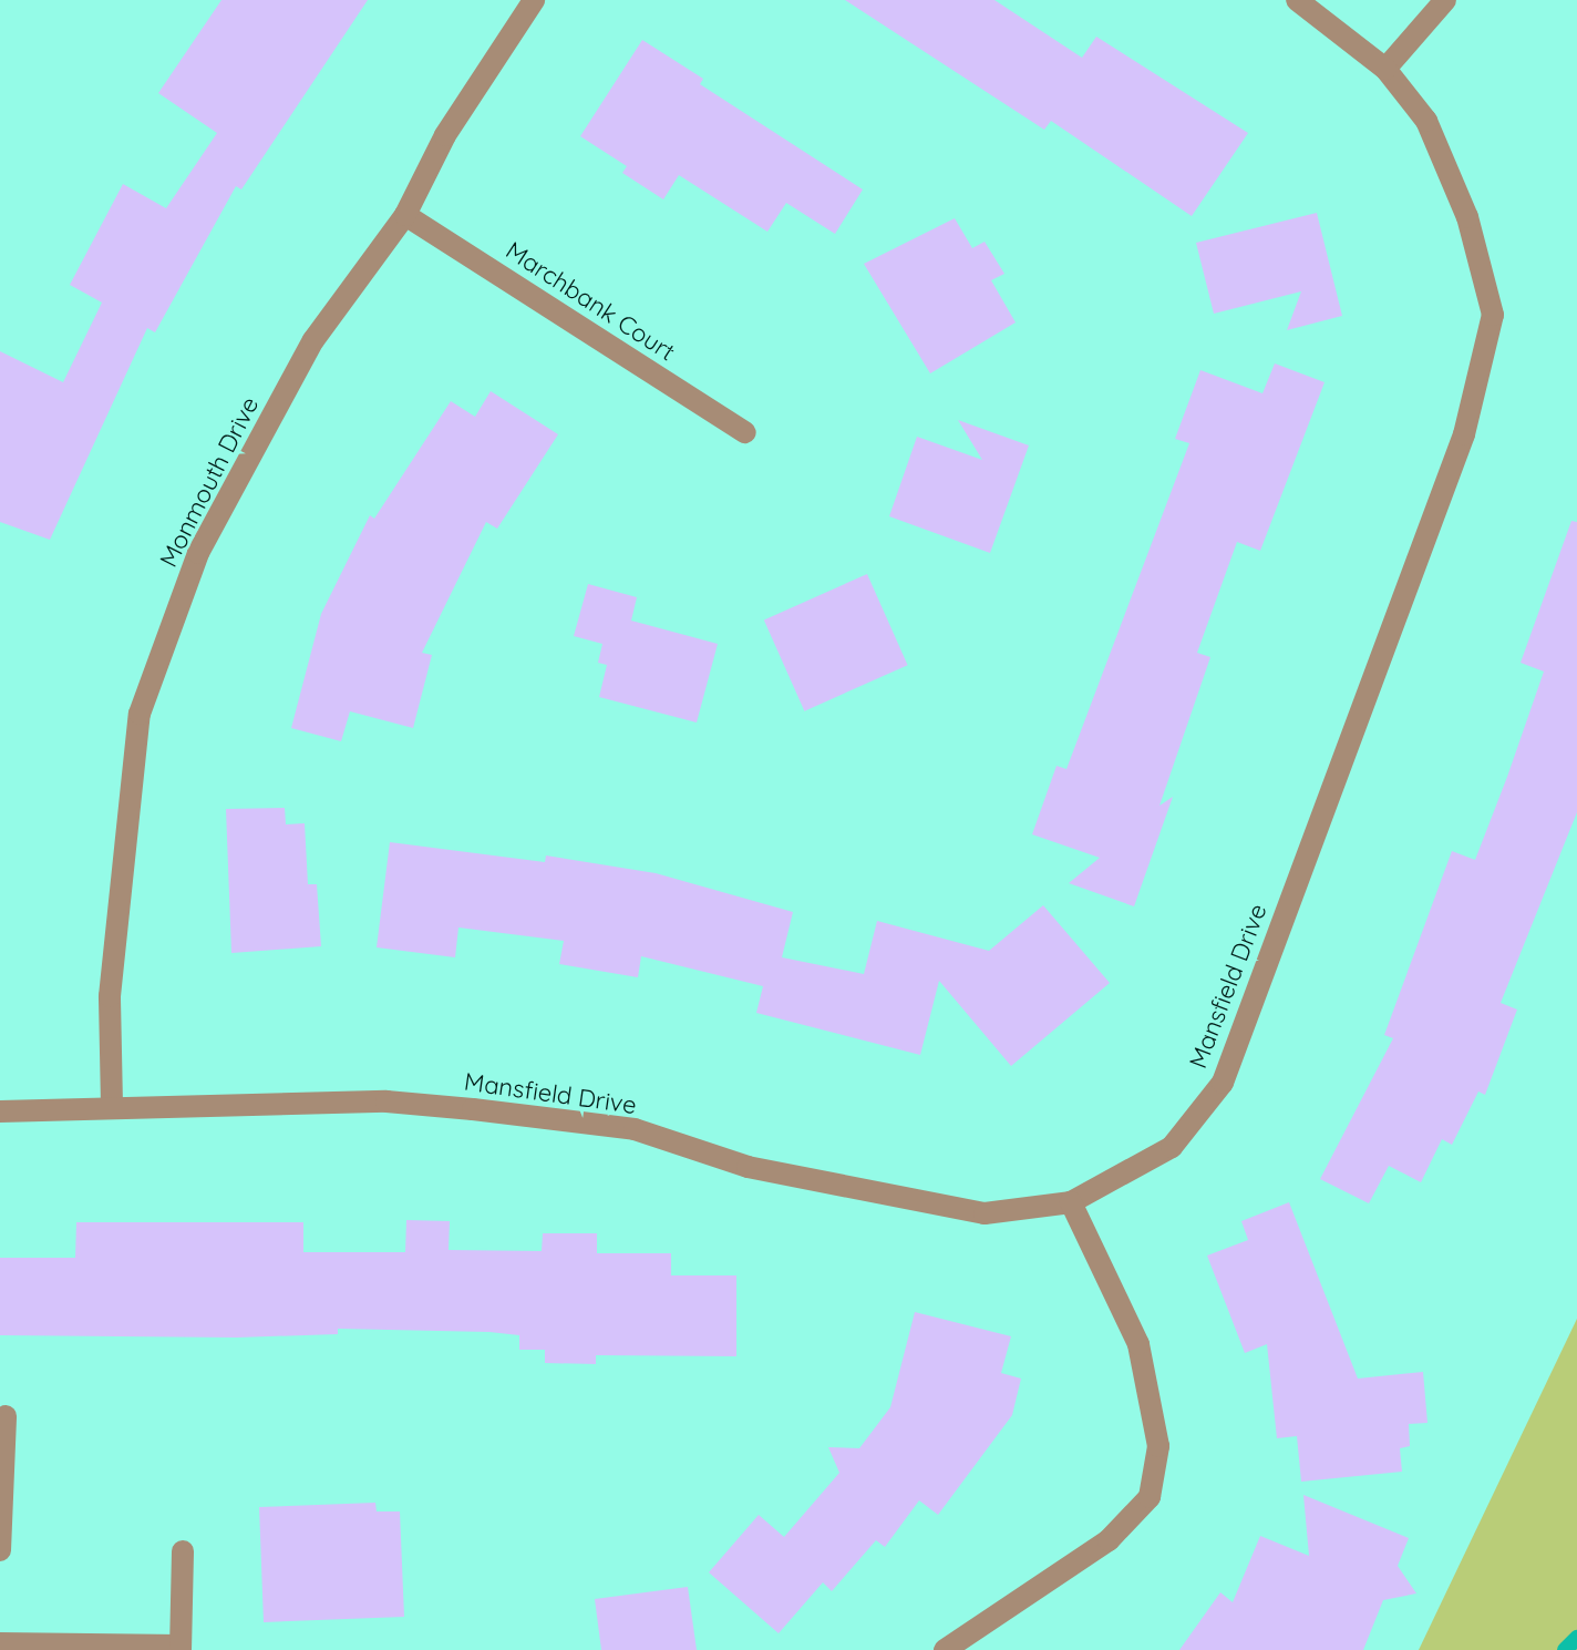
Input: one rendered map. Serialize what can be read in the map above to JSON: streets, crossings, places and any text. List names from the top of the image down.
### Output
{
  "streets": {
    "street": ["Marchbank Court", "Monmouth Drive", "Mansfield Drive"]
  },
  "crossings": [
    ["Marchbank Court", "Monmouth Drive"],
    ["Monmouth Drive", "Mansfield Drive"]
  ]
}
